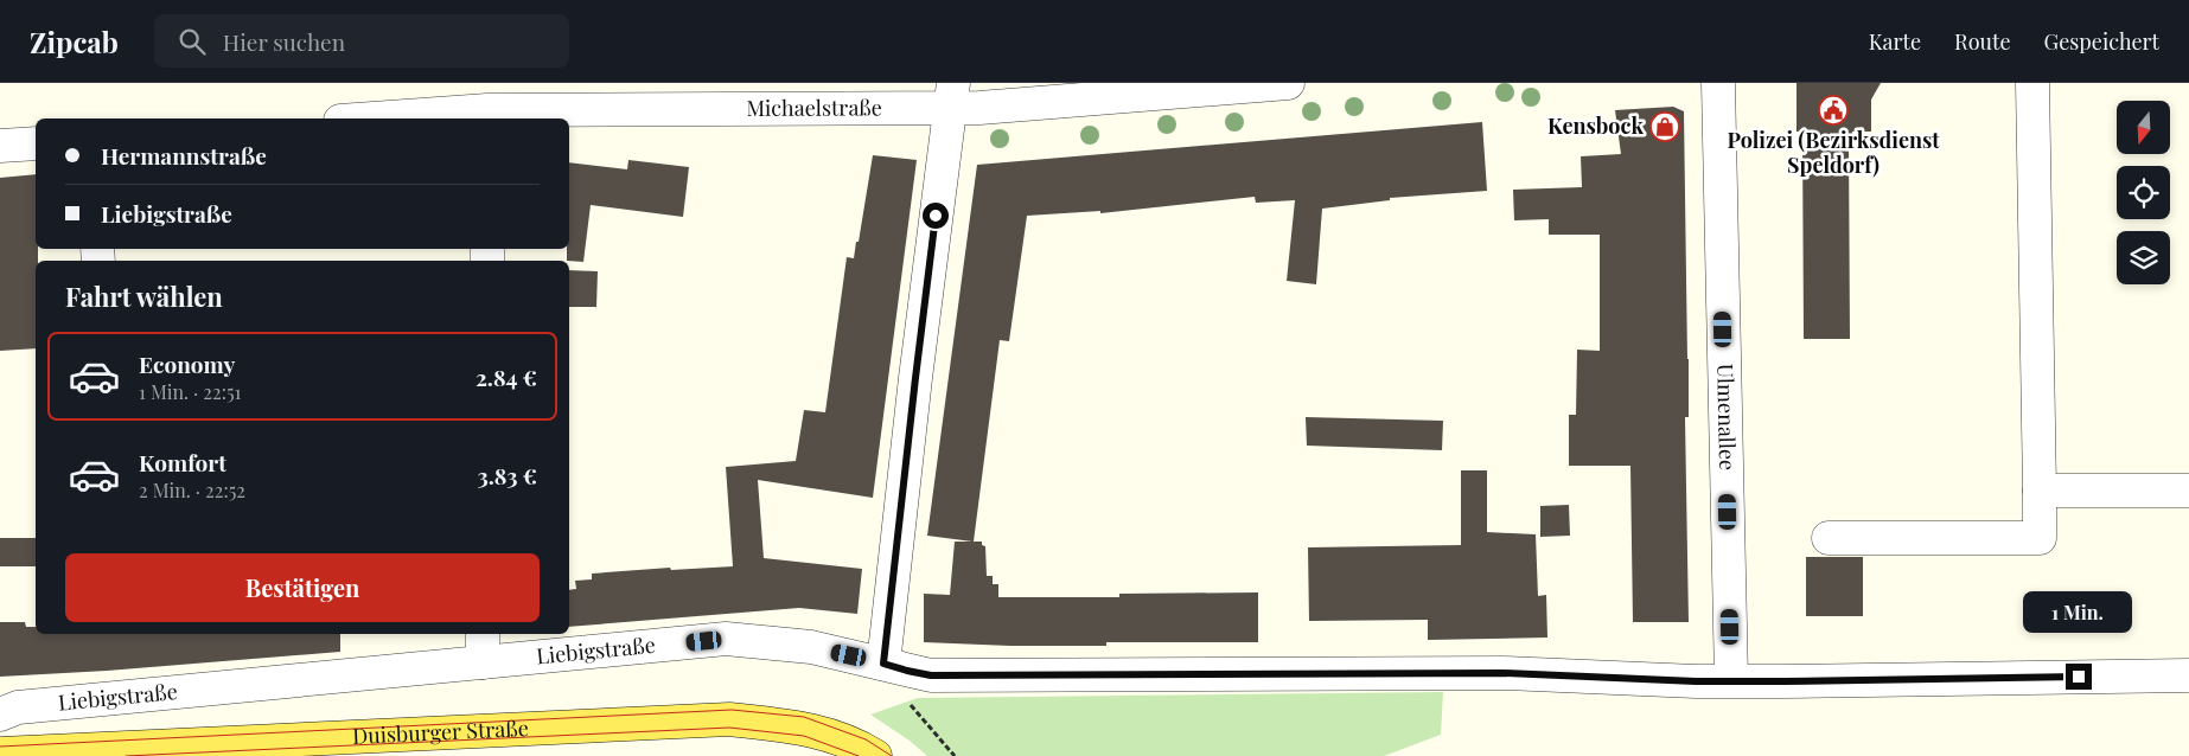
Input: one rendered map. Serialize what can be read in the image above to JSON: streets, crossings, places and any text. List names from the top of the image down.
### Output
{
  "streets": {
    "main road": ["Duisburger Straße"],
    "street": ["Michaelstraße", "Ulmenallee", "Liebigstraße"]
  },
  "crossings": [
    ["Ulmenallee", "Liebigstraße"]
  ],
  "places": {
    "public building": ["Polizei (Bezirksdienst Speldorf)"],
    "shop": ["Kensbock"]
  },
  "north": "bottom",
  "page": {
    "header": "Zipcab",
    "search": "Hier suchen",
    "nav": ["Karte", "Route", "Gespeichert"],
    "banner": ["Hermannstraße", "Liebigstraße"],
    "heading": "Fahrt wählen",
    "list": [
      {
        "name": "Economy",
        "note": "1 Min. · 22:51",
        "value": "2.84 €"
      },
      {
        "name": "Komfort",
        "note": "2 Min. · 22:52",
        "value": "3.83 €"
      }
    ],
    "buttons": "Bestätigen",
    "bubble": "1 Min."
  }
}
